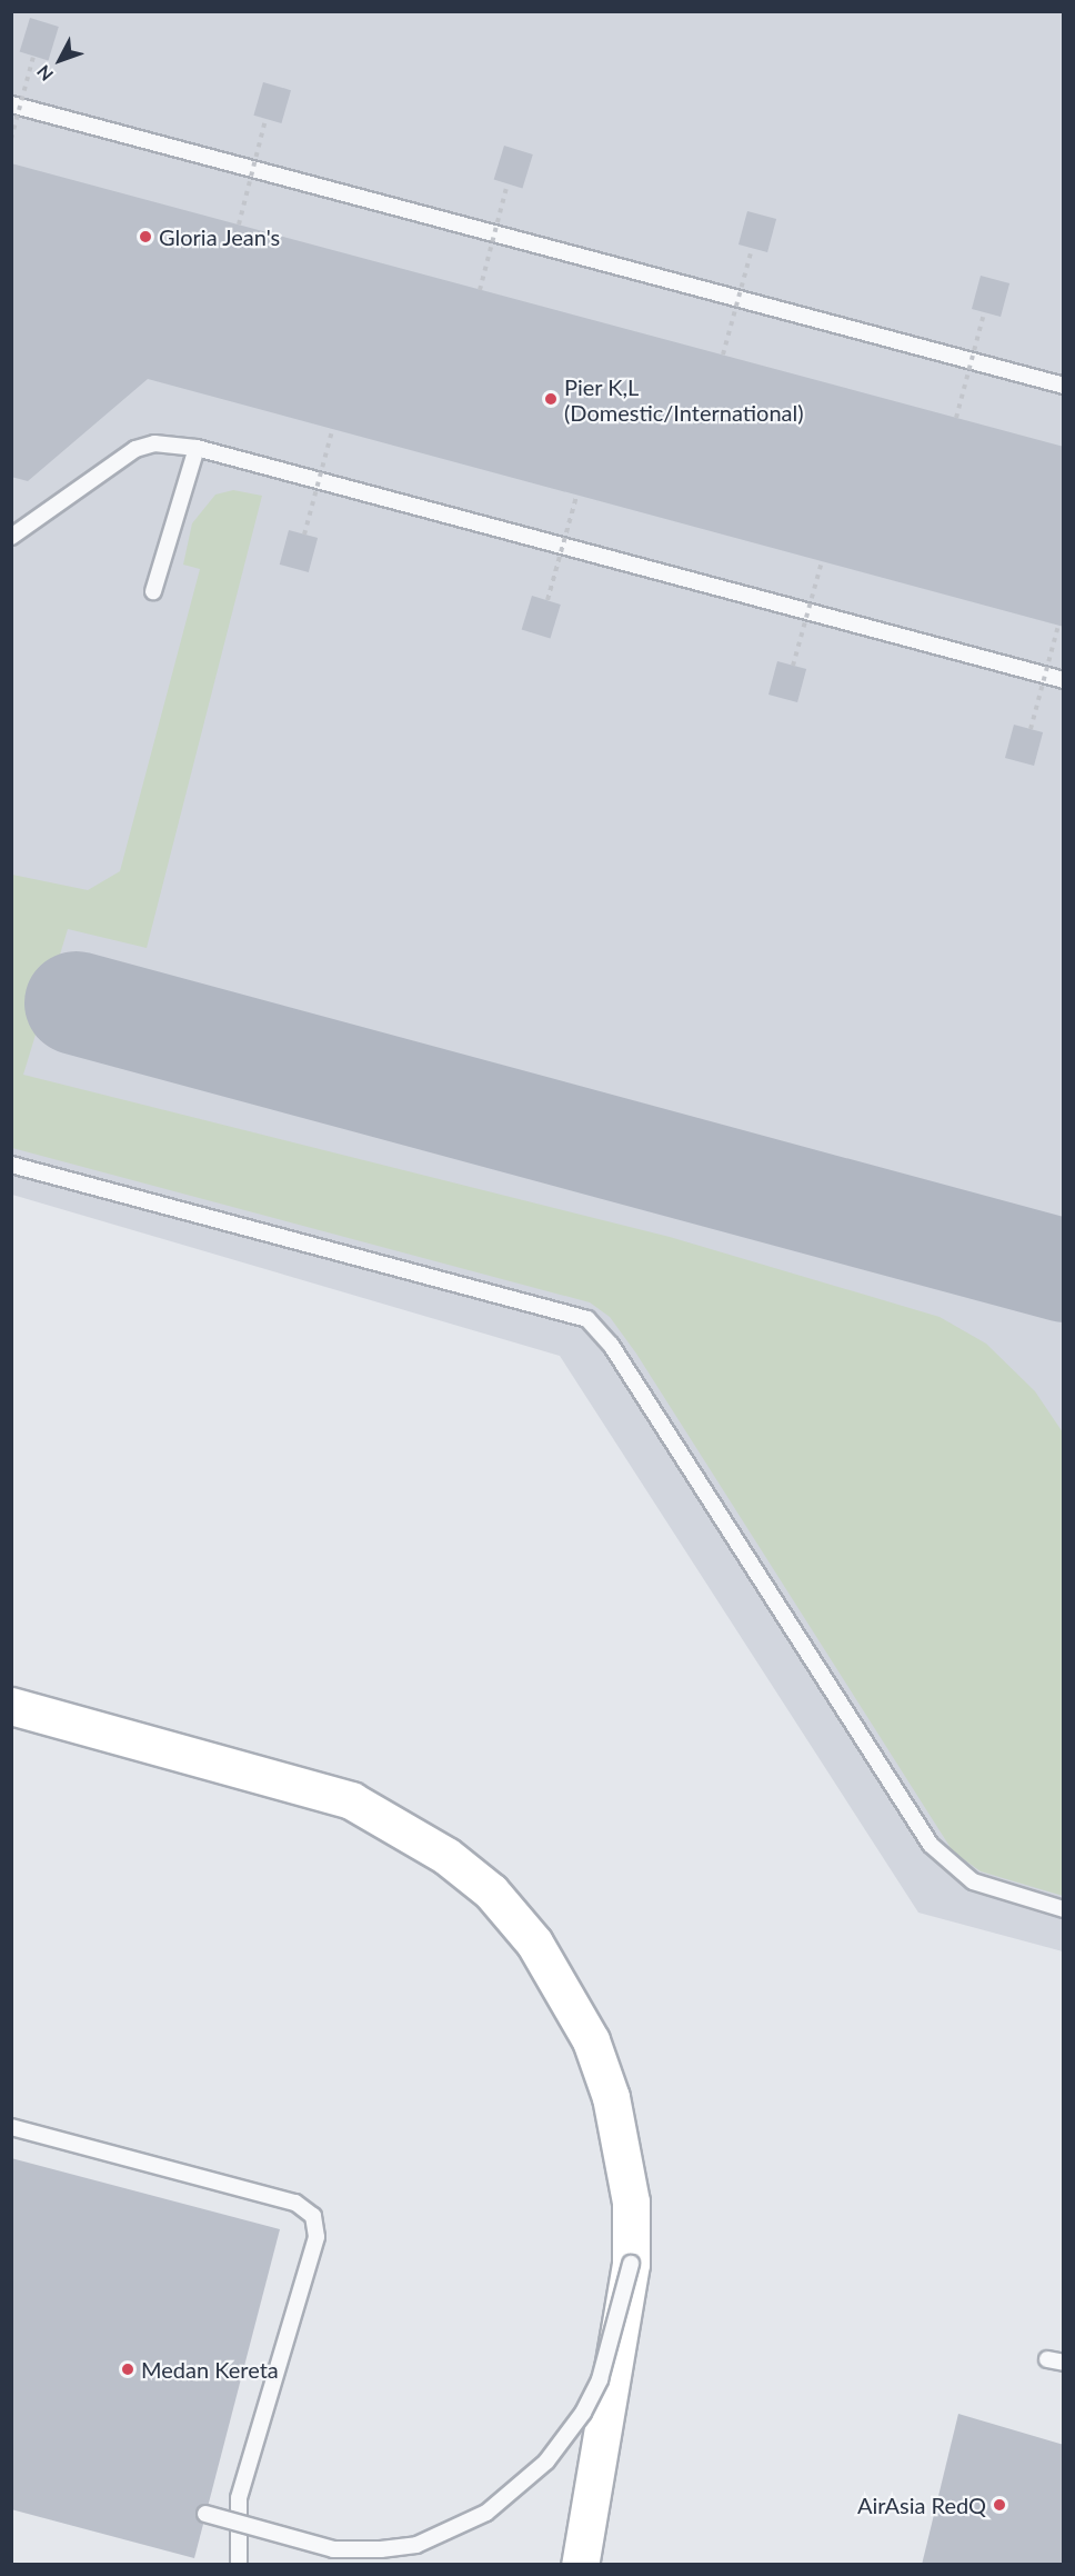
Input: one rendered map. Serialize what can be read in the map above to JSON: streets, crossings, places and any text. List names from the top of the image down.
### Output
{
  "places": [
    "Gloria Jean's",
    "Pier K,L (Domestic/International)",
    "Medan Kereta",
    "AirAsia RedQ"
  ],
  "north": "bottom left"
}
